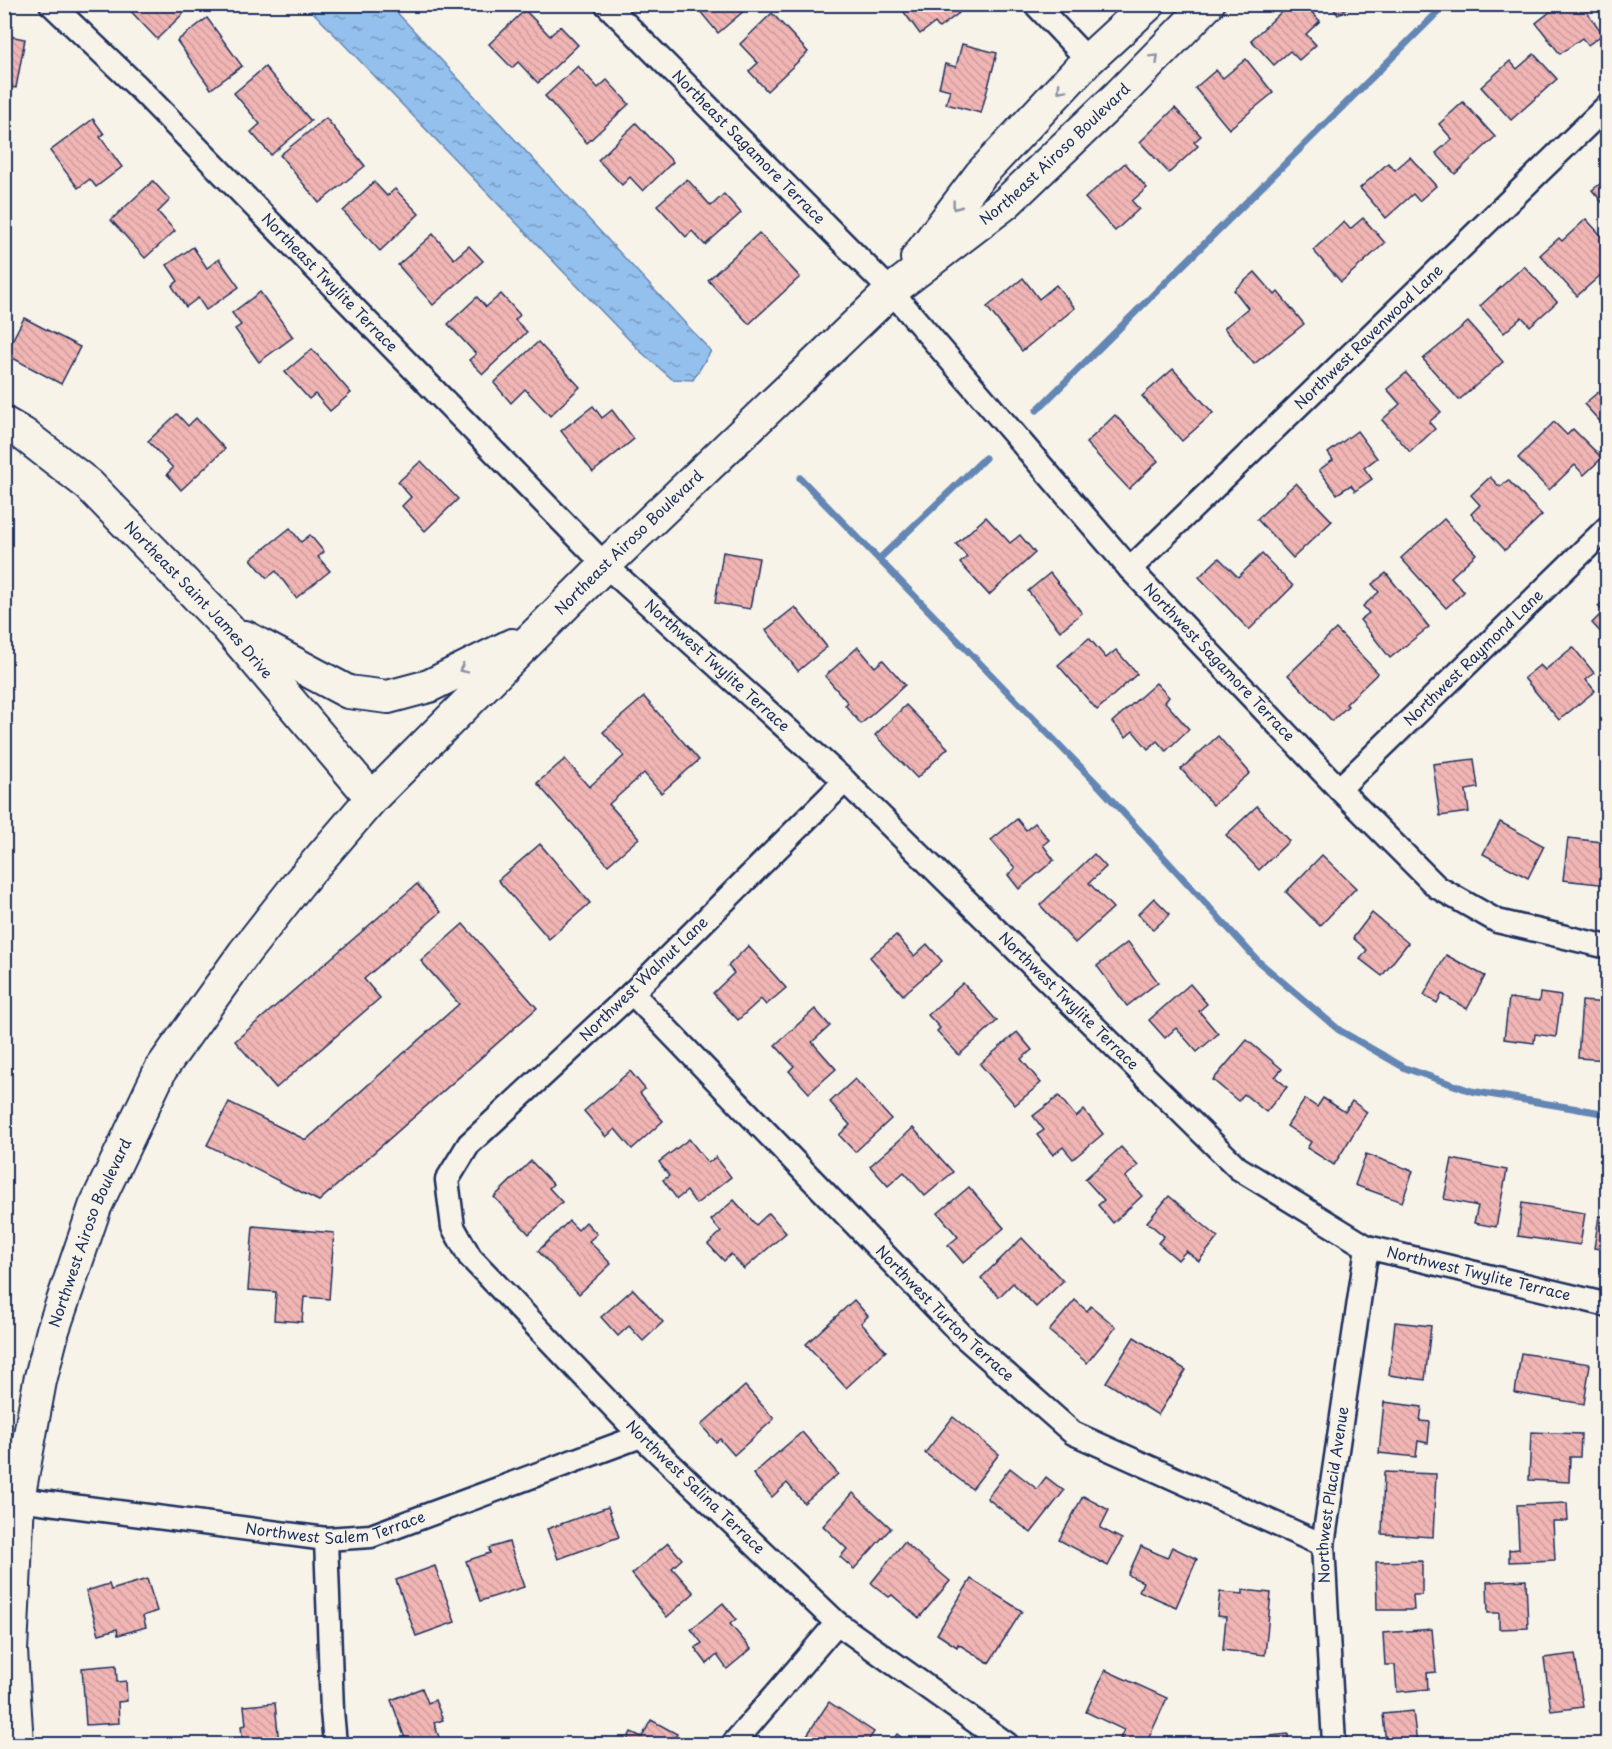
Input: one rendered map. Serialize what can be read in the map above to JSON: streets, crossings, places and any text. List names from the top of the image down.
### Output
{
  "streets": {
    "main road": ["Northeast Airoso Boulevard", "Northeast Saint James Drive", "Northwest Airoso Boulevard"],
    "street": [
      "Northeast Sagamore Terrace",
      "Northeast Twylite Terrace",
      "Northwest Ravenwood Lane",
      "Northwest Raymond Lane",
      "Northwest Sagamore Terrace",
      "Northwest Twylite Terrace",
      "Northwest Walnut Lane",
      "Northwest Turton Terrace",
      "Northwest Salina Terrace",
      "Northwest Placid Avenue",
      "Northwest Salem Terrace"
    ]
  },
  "crossings": [
    ["Northeast Sagamore Terrace", "Northeast Airoso Boulevard"],
    ["Northeast Sagamore Terrace", "Northwest Sagamore Terrace"],
    ["Northeast Airoso Boulevard", "Northeast Twylite Terrace"],
    ["Northeast Airoso Boulevard", "Northeast Saint James Drive"],
    ["Northeast Airoso Boulevard", "Northwest Sagamore Terrace"],
    ["Northeast Airoso Boulevard", "Northwest Twylite Terrace"],
    ["Northeast Airoso Boulevard", "Northwest Airoso Boulevard"],
    ["Northeast Twylite Terrace", "Northwest Twylite Terrace"],
    ["Northwest Ravenwood Lane", "Northwest Sagamore Terrace"],
    ["Northeast Saint James Drive", "Northwest Airoso Boulevard"],
    ["Northwest Raymond Lane", "Northwest Sagamore Terrace"],
    ["Northwest Twylite Terrace", "Northwest Walnut Lane"],
    ["Northwest Twylite Terrace", "Northwest Placid Avenue"],
    ["Northwest Walnut Lane", "Northwest Turton Terrace"],
    ["Northwest Walnut Lane", "Northwest Salina Terrace"],
    ["Northwest Airoso Boulevard", "Northwest Salem Terrace"],
    ["Northwest Turton Terrace", "Northwest Placid Avenue"],
    ["Northwest Salina Terrace", "Northwest Salem Terrace"]
  ]
}
